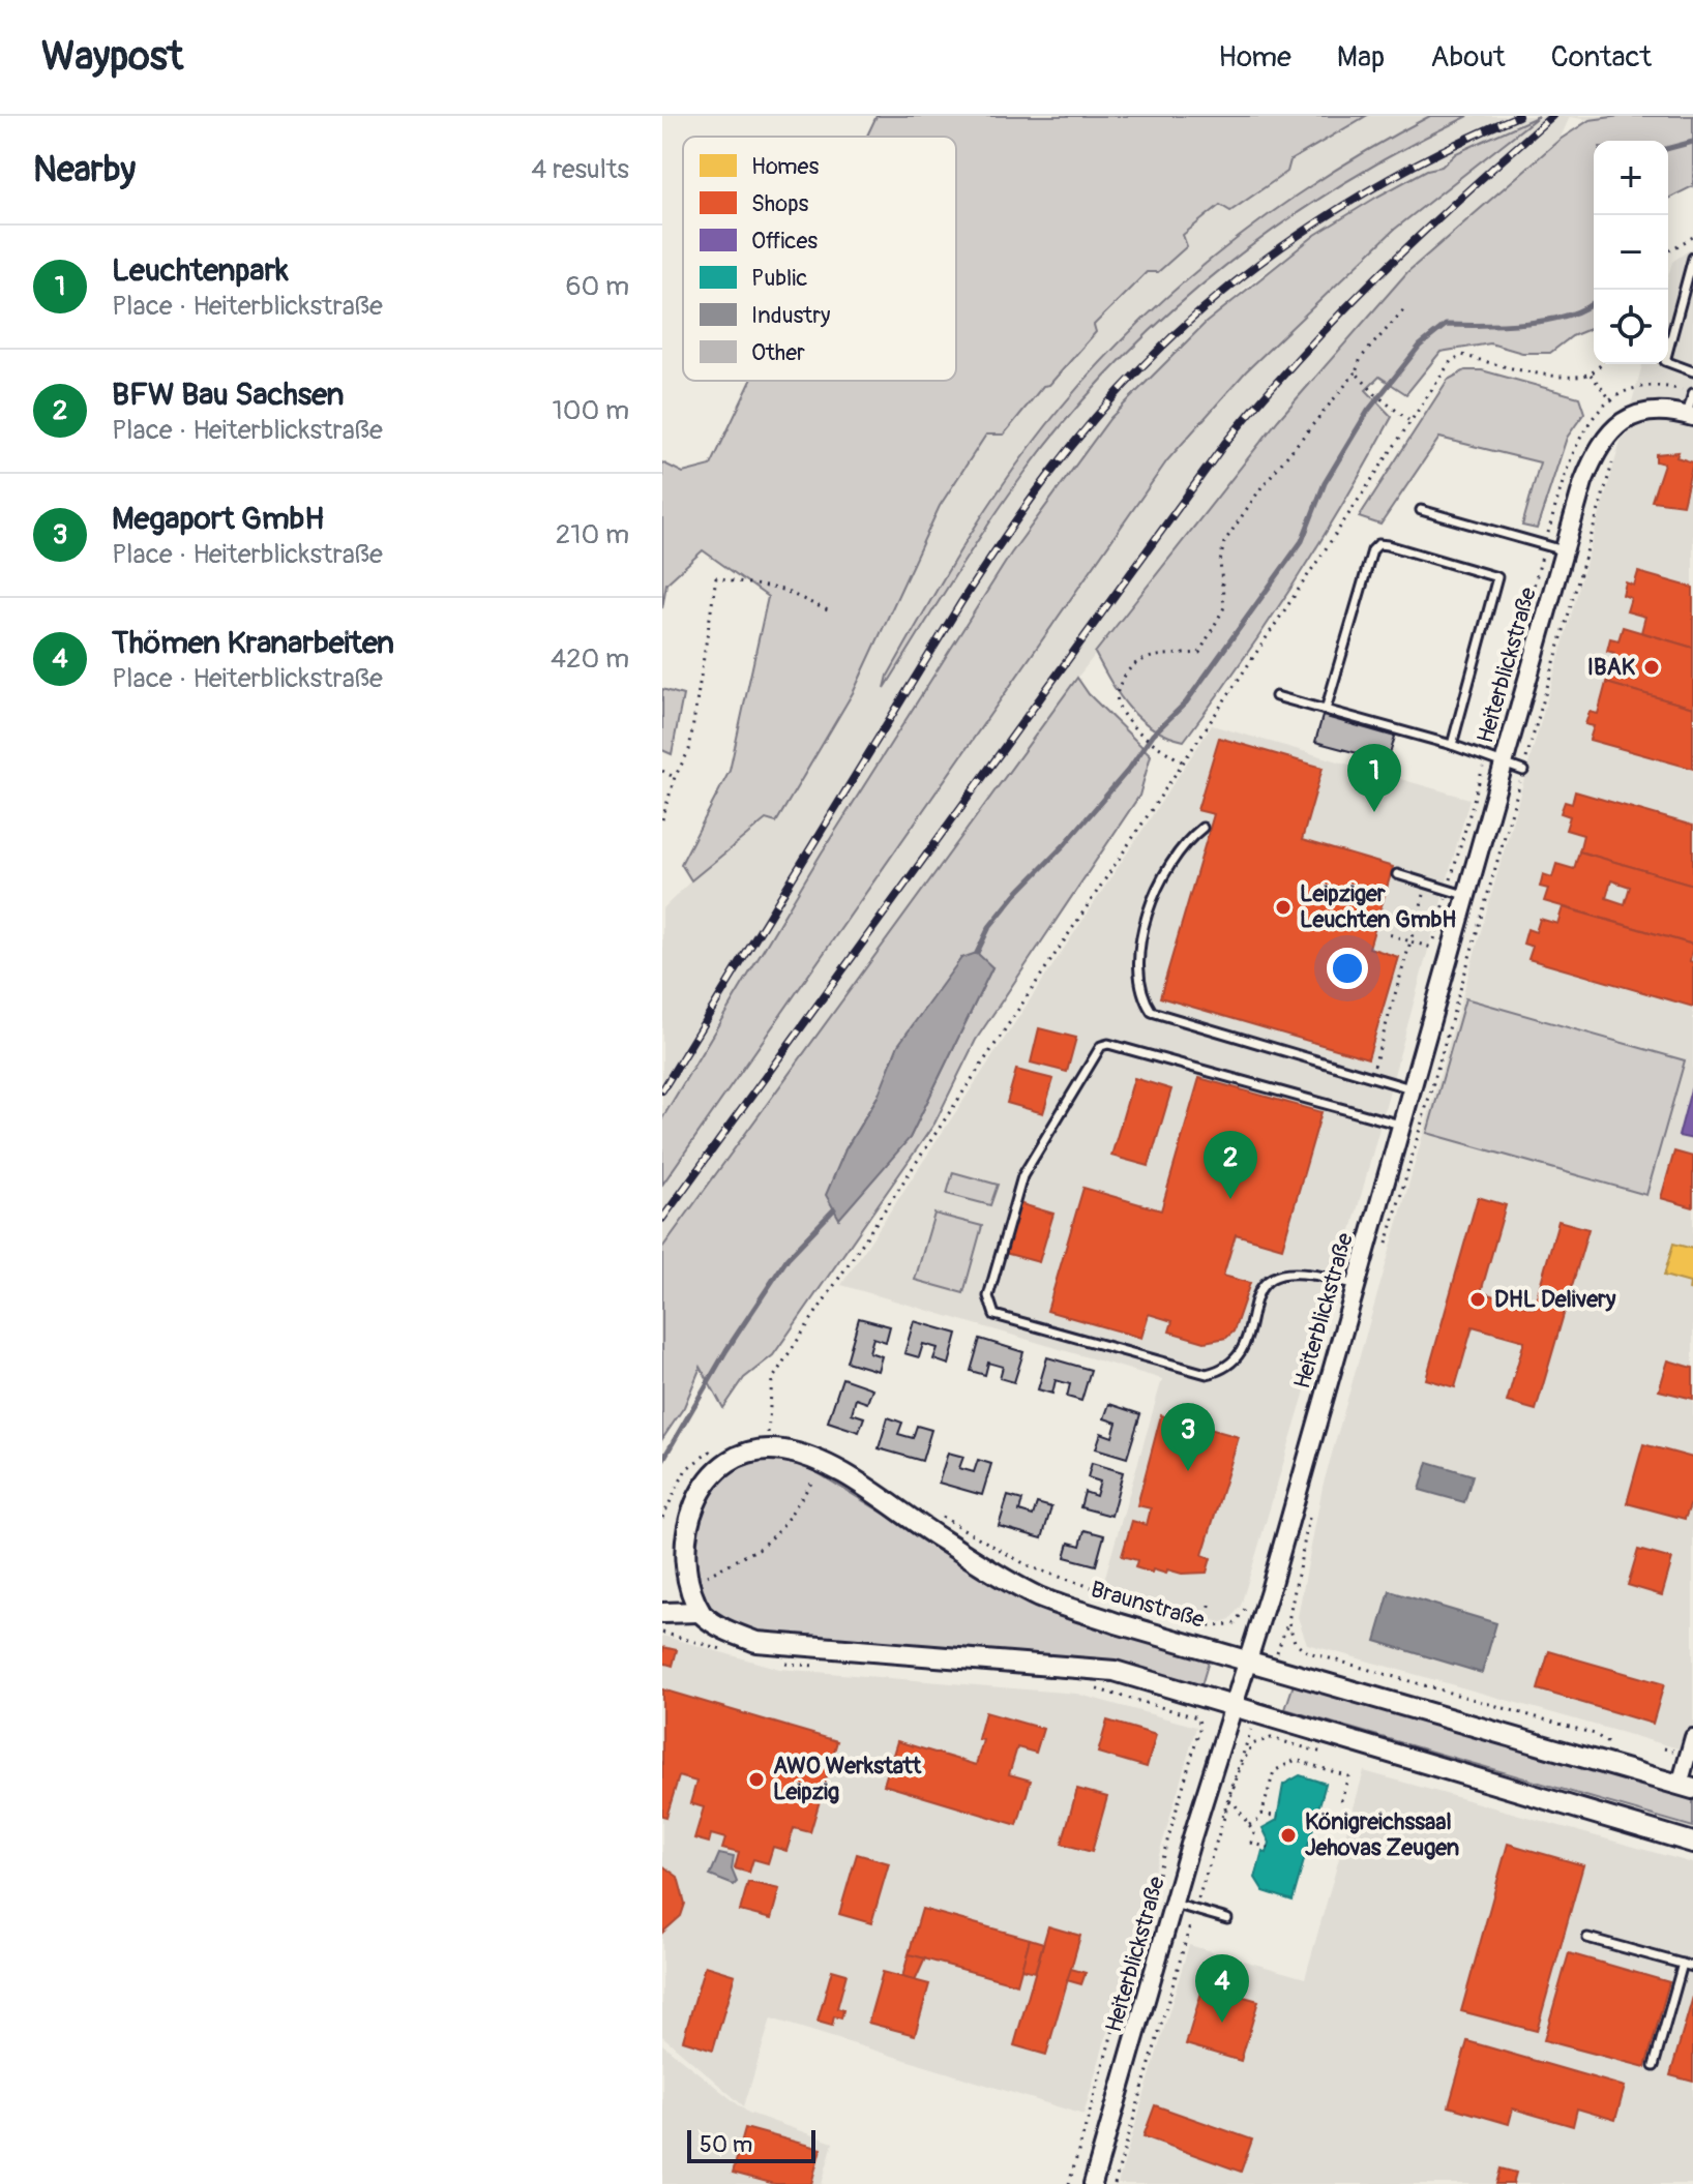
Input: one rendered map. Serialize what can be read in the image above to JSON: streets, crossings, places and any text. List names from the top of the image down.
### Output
{
  "streets": {
    "main road": ["Braunstraße"],
    "street": ["Heiterblickstraße"]
  },
  "crossings": [
    ["Heiterblickstraße", "Braunstraße"]
  ],
  "places": [
    "IBAK",
    "Leipziger Leuchten GmbH",
    "DHL Delivery",
    "AWO Werkstatt Leipzig",
    "Königreichssaal Jehovas Zeugen"
  ],
  "legend": [
    "Homes",
    "Shops",
    "Offices",
    "Public",
    "Industry",
    "Other"
  ],
  "scale_bar": "50 m",
  "page": {
    "header": "Waypost",
    "nav": [
      "Home",
      "Map",
      "About",
      "Contact"
    ],
    "heading": ["Nearby", "4 results"],
    "map_buttons": ["+", "−"],
    "list": [
      {
        "mark": "1",
        "name": "Leuchtenpark",
        "note": "Place · Heiterblickstraße",
        "value": "60 m"
      },
      {
        "mark": "2",
        "name": "BFW Bau Sachsen",
        "note": "Place · Heiterblickstraße",
        "value": "100 m"
      },
      {
        "mark": "3",
        "name": "Megaport GmbH",
        "note": "Place · Heiterblickstraße",
        "value": "210 m"
      },
      {
        "mark": "4",
        "name": "Thömen Kranarbeiten",
        "note": "Place · Heiterblickstraße",
        "value": "420 m"
      }
    ],
    "pins": [
      "1",
      "2",
      "3",
      "4"
    ],
    "scale": "50 m"
  }
}
